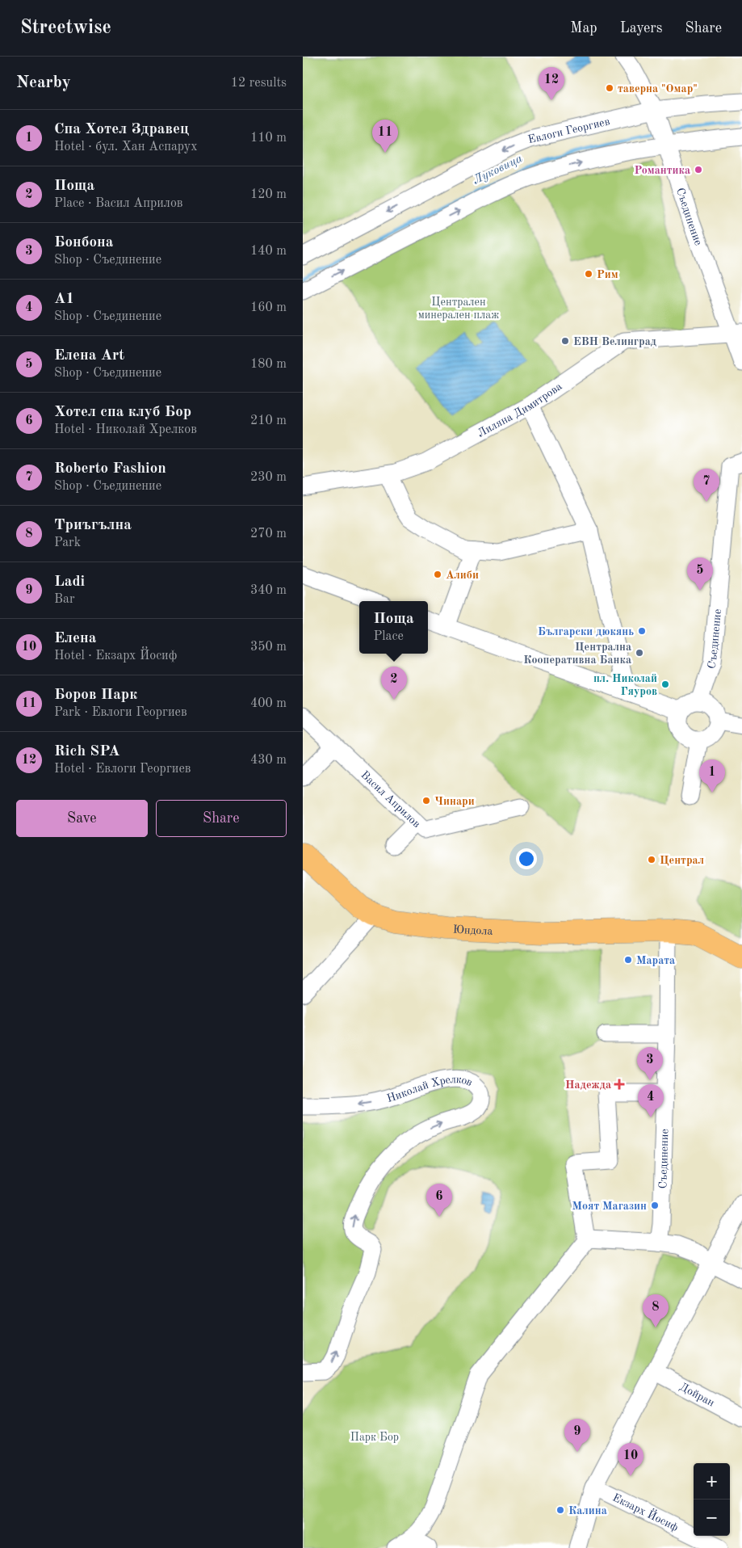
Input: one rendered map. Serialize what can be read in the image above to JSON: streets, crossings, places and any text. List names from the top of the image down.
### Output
{
  "streets": {
    "main road": ["Юндола"],
    "street": [
      "Евлоги Георгиев",
      "Съединение",
      "Лиляна Димитрова",
      "Васил Априлов",
      "Николай Хрелков",
      "Дойран",
      "Екзарх Йосиф"
    ]
  },
  "crossings": [
    ["Евлоги Георгиев", "Съединение"],
    ["Съединение", "Лиляна Димитрова"],
    ["Съединение", "Юндола"]
  ],
  "water": ["Луковица"],
  "parks": ["Централен минерален плаж", "Парк Бор"],
  "places": {
    "other": [
      "таверна \"Омар\"",
      "Романтика",
      "Рим",
      "ЕВН Велинград",
      "Алиби",
      "Български дюкянь",
      "Централна Кооперативна Банка",
      "пл. Николай Гяуров",
      "Чинари",
      "Централ",
      "Марата",
      "Моят Магазин",
      "Калина"
    ],
    "health": ["Надежда"]
  },
  "page": {
    "header": "Streetwise",
    "nav": ["Map", "Layers", "Share"],
    "heading": ["Nearby", "12 results"],
    "pins": [
      "12",
      "11",
      "7",
      "5",
      "2",
      "1",
      "3",
      "4",
      "6",
      "8",
      "9",
      "10"
    ],
    "list": [
      {
        "mark": "1",
        "name": "Спа Хотел Здравец",
        "note": "Hotel · бул. Хан Аспарух",
        "value": "110 m"
      },
      {
        "mark": "2",
        "name": "Поща",
        "note": "Place · Васил Априлов",
        "value": "120 m"
      },
      {
        "mark": "3",
        "name": "Бонбона",
        "note": "Shop · Съединение",
        "value": "140 m"
      },
      {
        "mark": "4",
        "name": "A1",
        "note": "Shop · Съединение",
        "value": "160 m"
      },
      {
        "mark": "5",
        "name": "Елена Art",
        "note": "Shop · Съединение",
        "value": "180 m"
      },
      {
        "mark": "6",
        "name": "Хотел спа клуб Бор",
        "note": "Hotel · Николай Хрелков",
        "value": "210 m"
      },
      {
        "mark": "7",
        "name": "Roberto Fashion",
        "note": "Shop · Съединение",
        "value": "230 m"
      },
      {
        "mark": "8",
        "name": "Триъгълна",
        "note": "Park",
        "value": "270 m"
      },
      {
        "mark": "9",
        "name": "Ladi",
        "note": "Bar",
        "value": "340 m"
      },
      {
        "mark": "10",
        "name": "Елена",
        "note": "Hotel · Екзарх Йосиф",
        "value": "350 m"
      },
      {
        "mark": "11",
        "name": "Боров Парк",
        "note": "Park · Евлоги Георгиев",
        "value": "400 m"
      },
      {
        "mark": "12",
        "name": "Rich SPA",
        "note": "Hotel · Евлоги Георгиев",
        "value": "430 m"
      }
    ],
    "popup": ["Поща", "Place"],
    "buttons": ["Save", "Share"],
    "map_buttons": ["+", "−"]
  }
}
